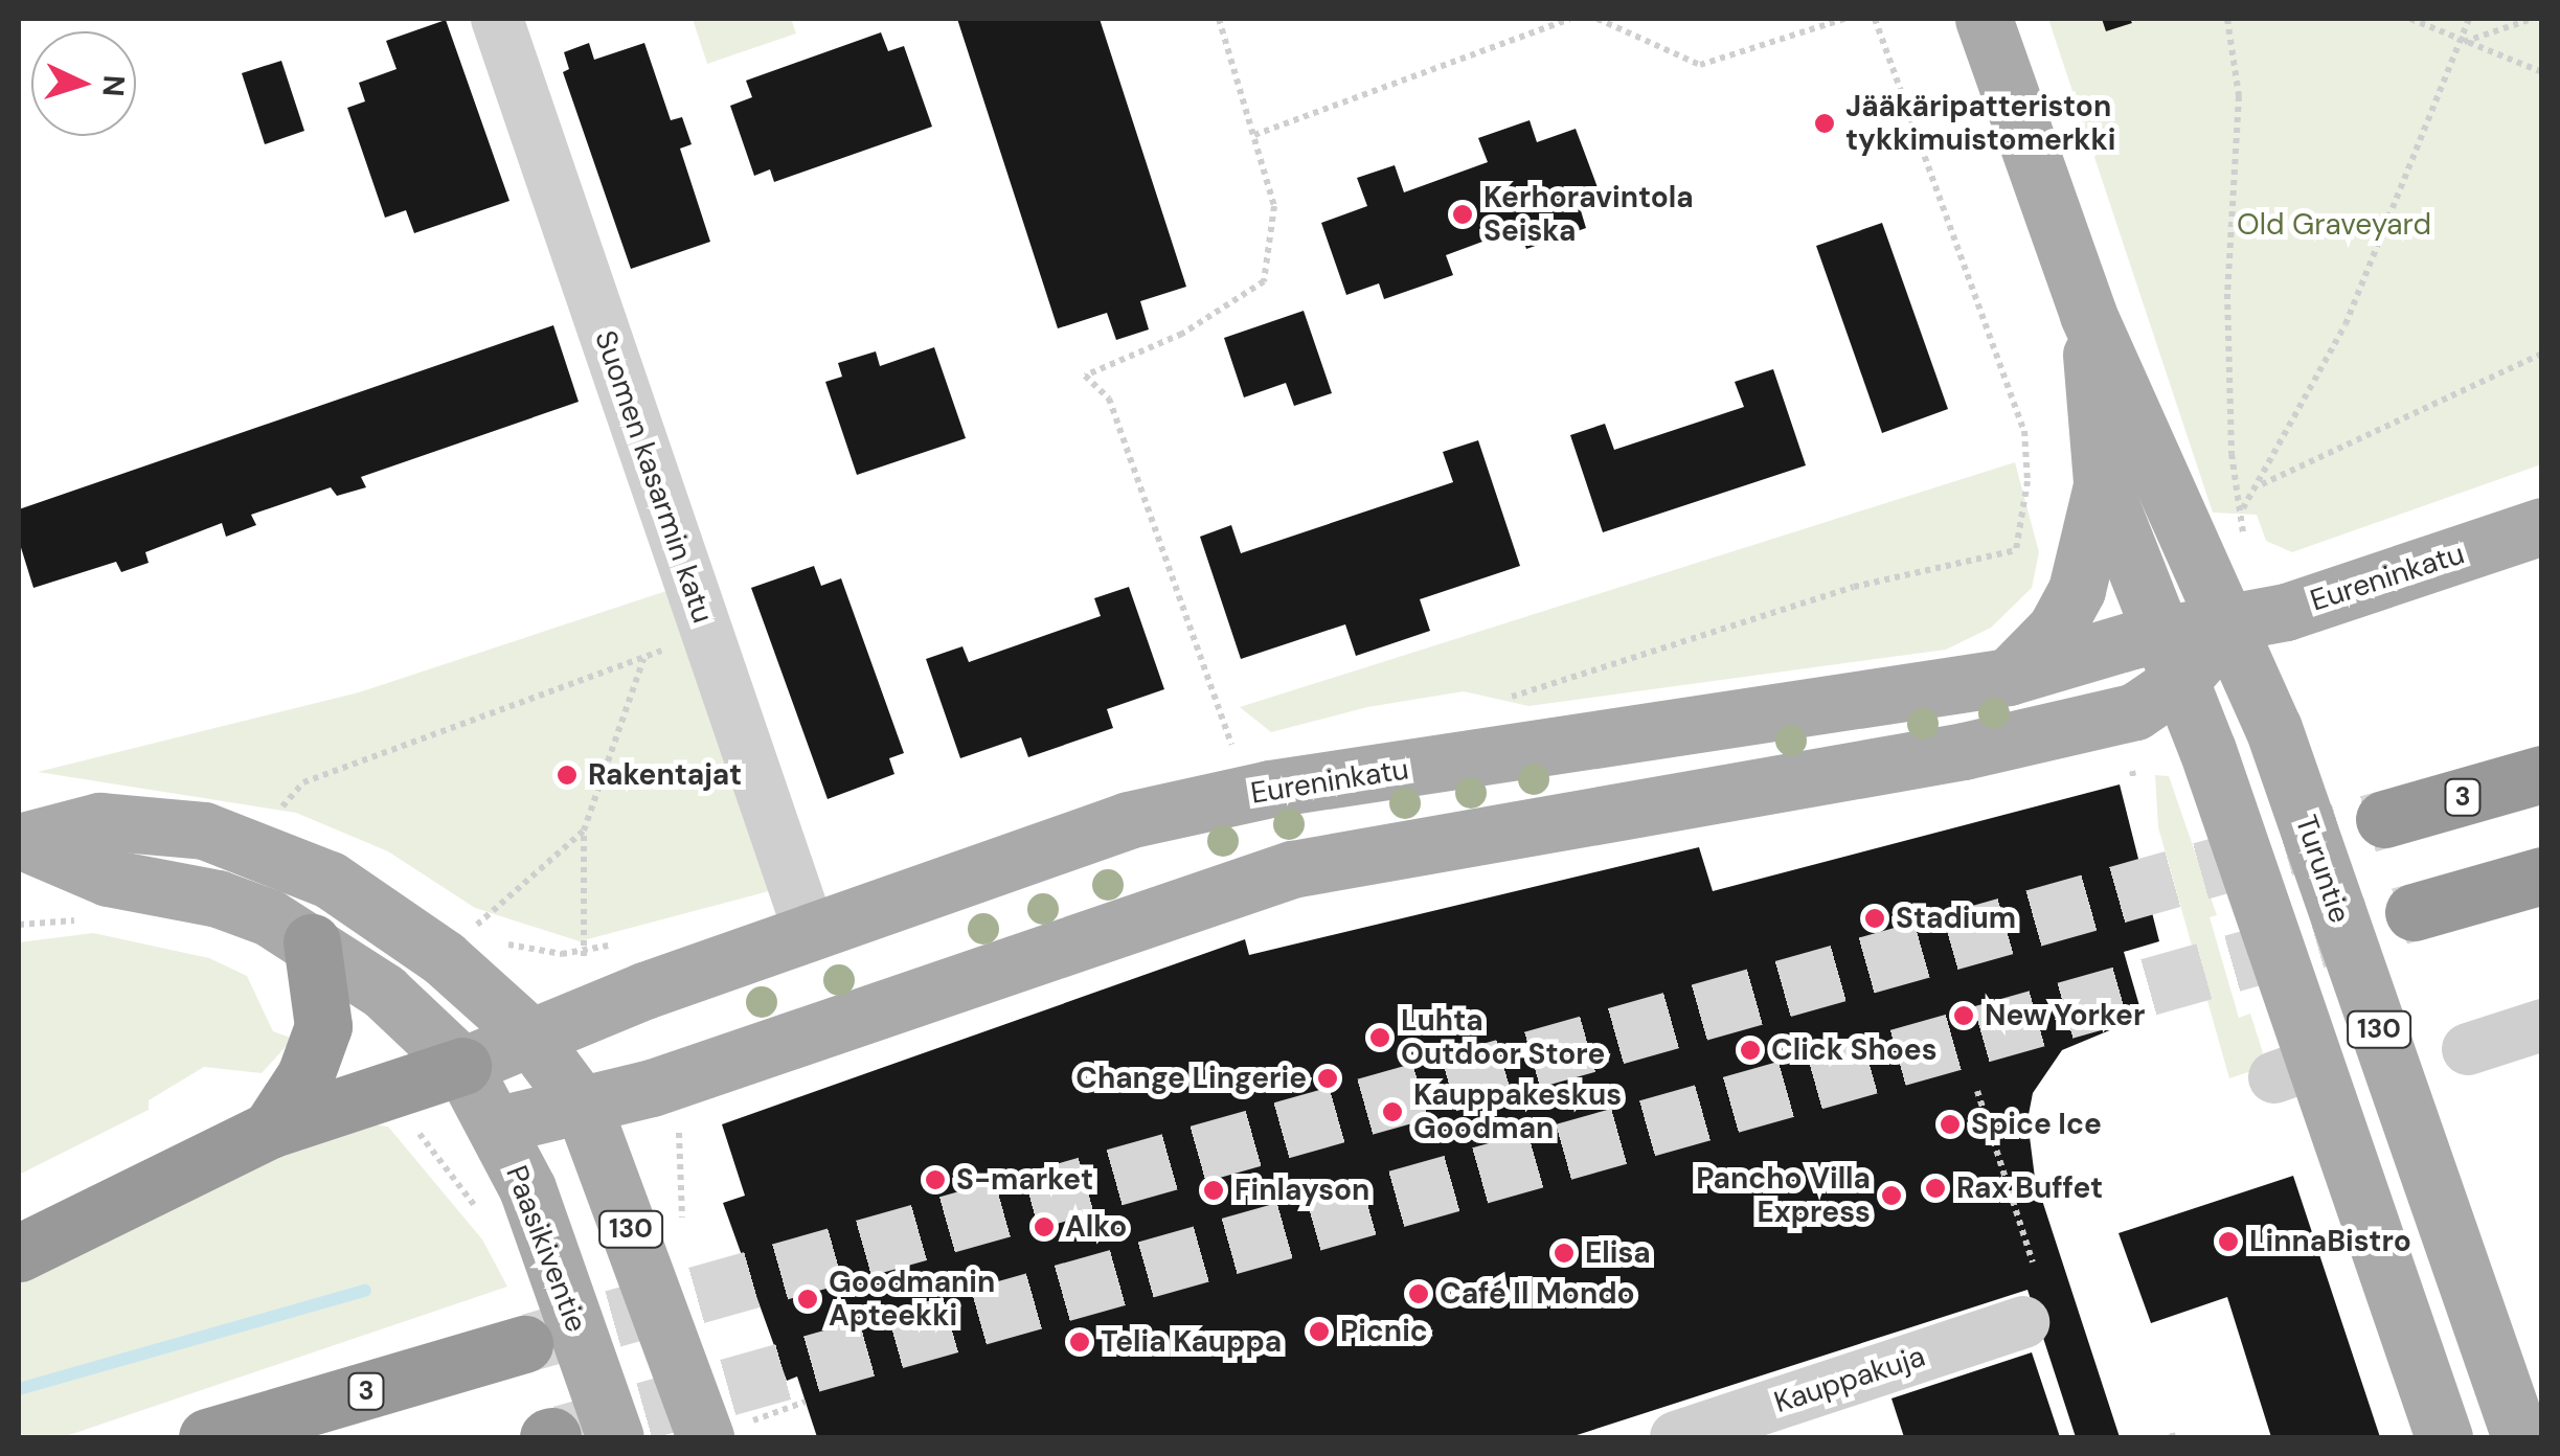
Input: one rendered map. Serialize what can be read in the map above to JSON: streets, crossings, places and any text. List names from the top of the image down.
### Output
{
  "streets": {
    "highway": ["3"],
    "main road": [
      "Eureninkatu",
      "Turuntie",
      "130",
      "Paasikiventie"
    ],
    "street": ["Suomen kasarmin katu", "Kauppakuja"]
  },
  "crossings": [
    ["Suomen kasarmin katu", "Eureninkatu"],
    ["Eureninkatu", "Turuntie"],
    ["Eureninkatu", "130"],
    ["Eureninkatu", "Paasikiventie"],
    ["130", "Paasikiventie"]
  ],
  "parks": ["Old Graveyard"],
  "places": [
    "Jääkäripatteriston tykkimuistomerkki",
    "Kerhoravintola Seiska",
    "Rakentajat",
    "Stadium",
    "New Yorker",
    "Luhta Outdoor Store",
    "Click Shoes",
    "Change Lingerie",
    "Kauppakeskus Goodman",
    "Spice Ice",
    "S-market",
    "Rax Buffet",
    "Finlayson",
    "Pancho Villa Express",
    "Alko",
    "LinnaBistro",
    "Elisa",
    "Café Il Mondo",
    "Goodmanin Apteekki",
    "Picnic",
    "Telia Kauppa"
  ],
  "north": "right"
}
